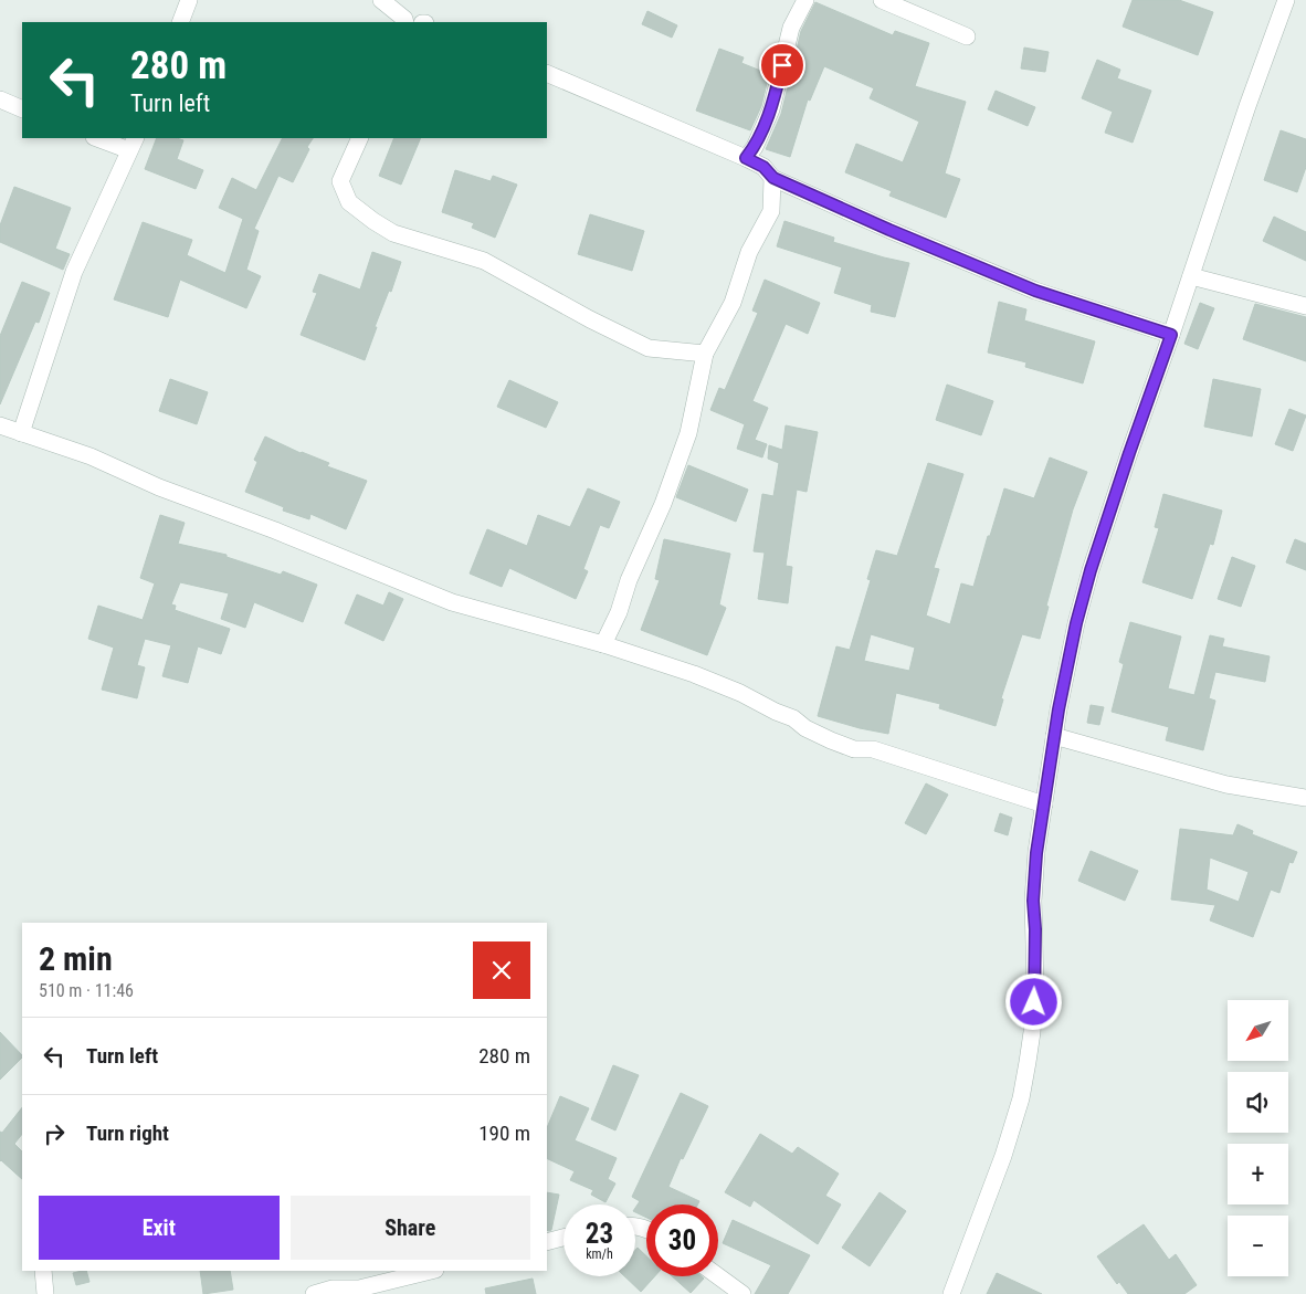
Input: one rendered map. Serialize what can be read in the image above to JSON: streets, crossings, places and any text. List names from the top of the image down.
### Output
{
  "north": "bottom left",
  "page": {
    "turn": ["280 m", "Turn left"],
    "heading": ["2 min", "510 m · 11:46"],
    "map_buttons": ["+", "−"],
    "list": [
      {
        "name": "Turn left",
        "value": "280 m"
      },
      {
        "name": "Turn right",
        "value": "190 m"
      }
    ],
    "buttons": ["Exit", "Share"],
    "speed": "23 km/h",
    "limit": "30"
  }
}
